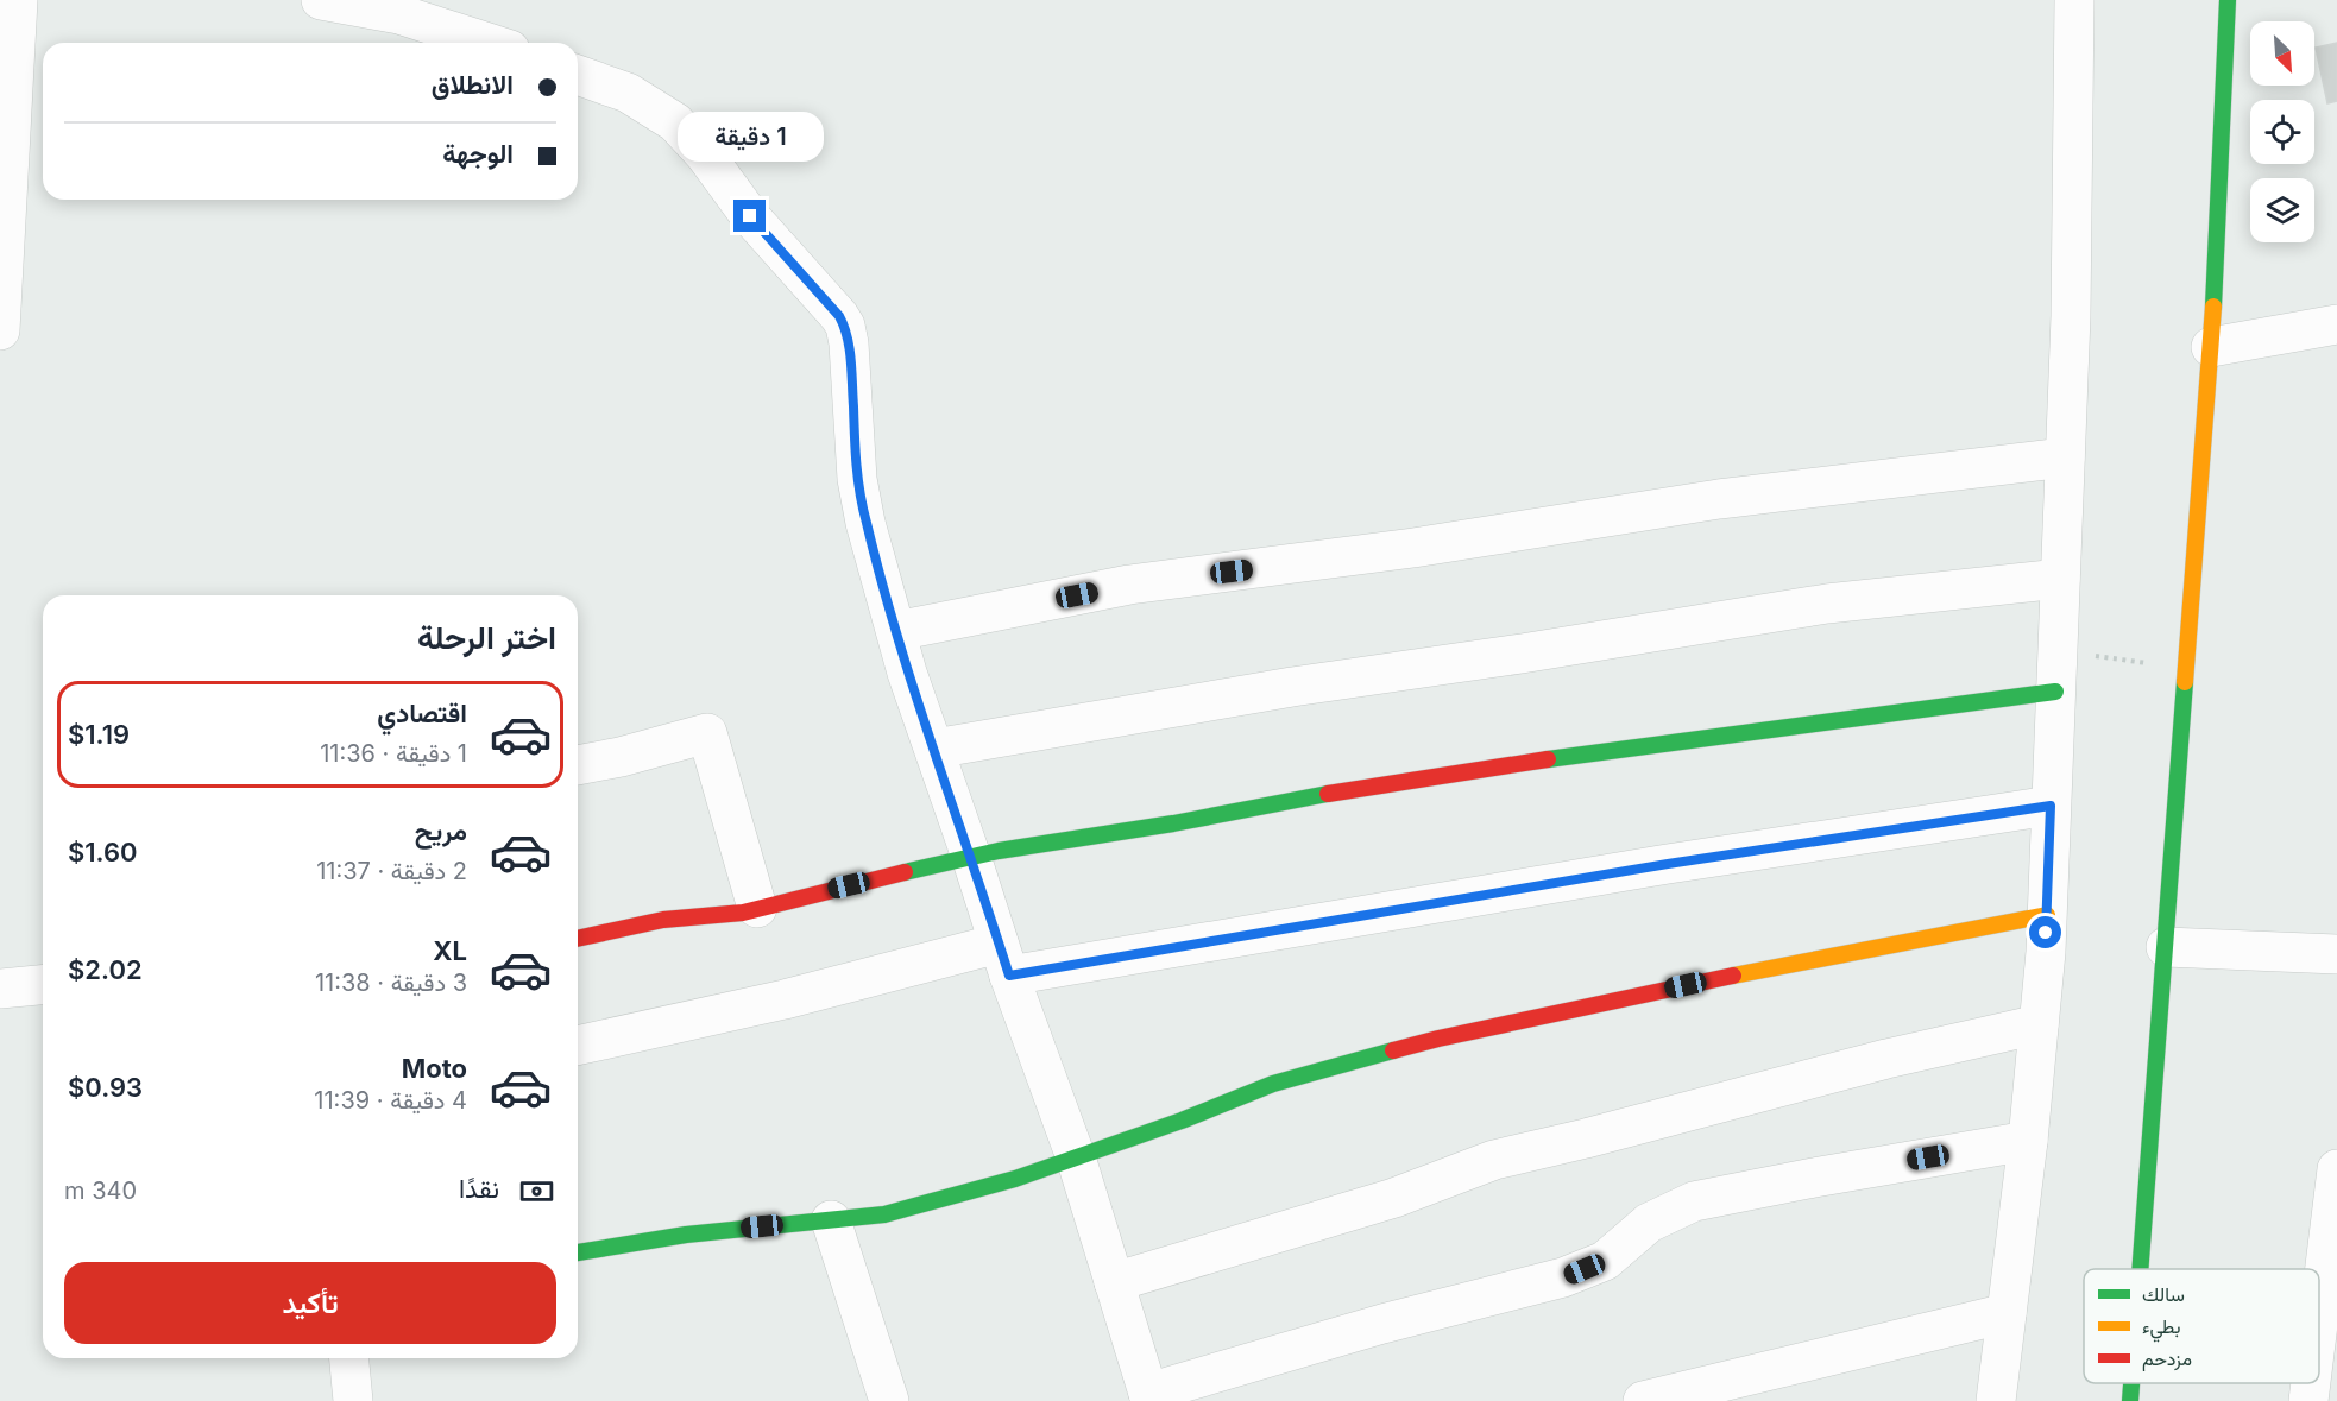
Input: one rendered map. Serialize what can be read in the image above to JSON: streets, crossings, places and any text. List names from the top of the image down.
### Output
{
  "legend": ["سالك", "بطيء", "مزدحم"],
  "north": "bottom right",
  "page": {
    "banner": ["الانطلاق", "الوجهة"],
    "bubble": "1 دقيقة",
    "heading": "اختر الرحلة",
    "list": [
      {
        "name": "اقتصادي",
        "note": "1 دقيقة · 11:36",
        "value": "$1.19"
      },
      {
        "name": "مريح",
        "note": "2 دقيقة · 11:37",
        "value": "$1.60"
      },
      {
        "name": "XL",
        "note": "3 دقيقة · 11:38",
        "value": "$2.02"
      },
      {
        "name": "Moto",
        "note": "4 دقيقة · 11:39",
        "value": "$0.93"
      }
    ],
    "pay": ["نقدًا", "340 m"],
    "buttons": "تأكيد"
  }
}
